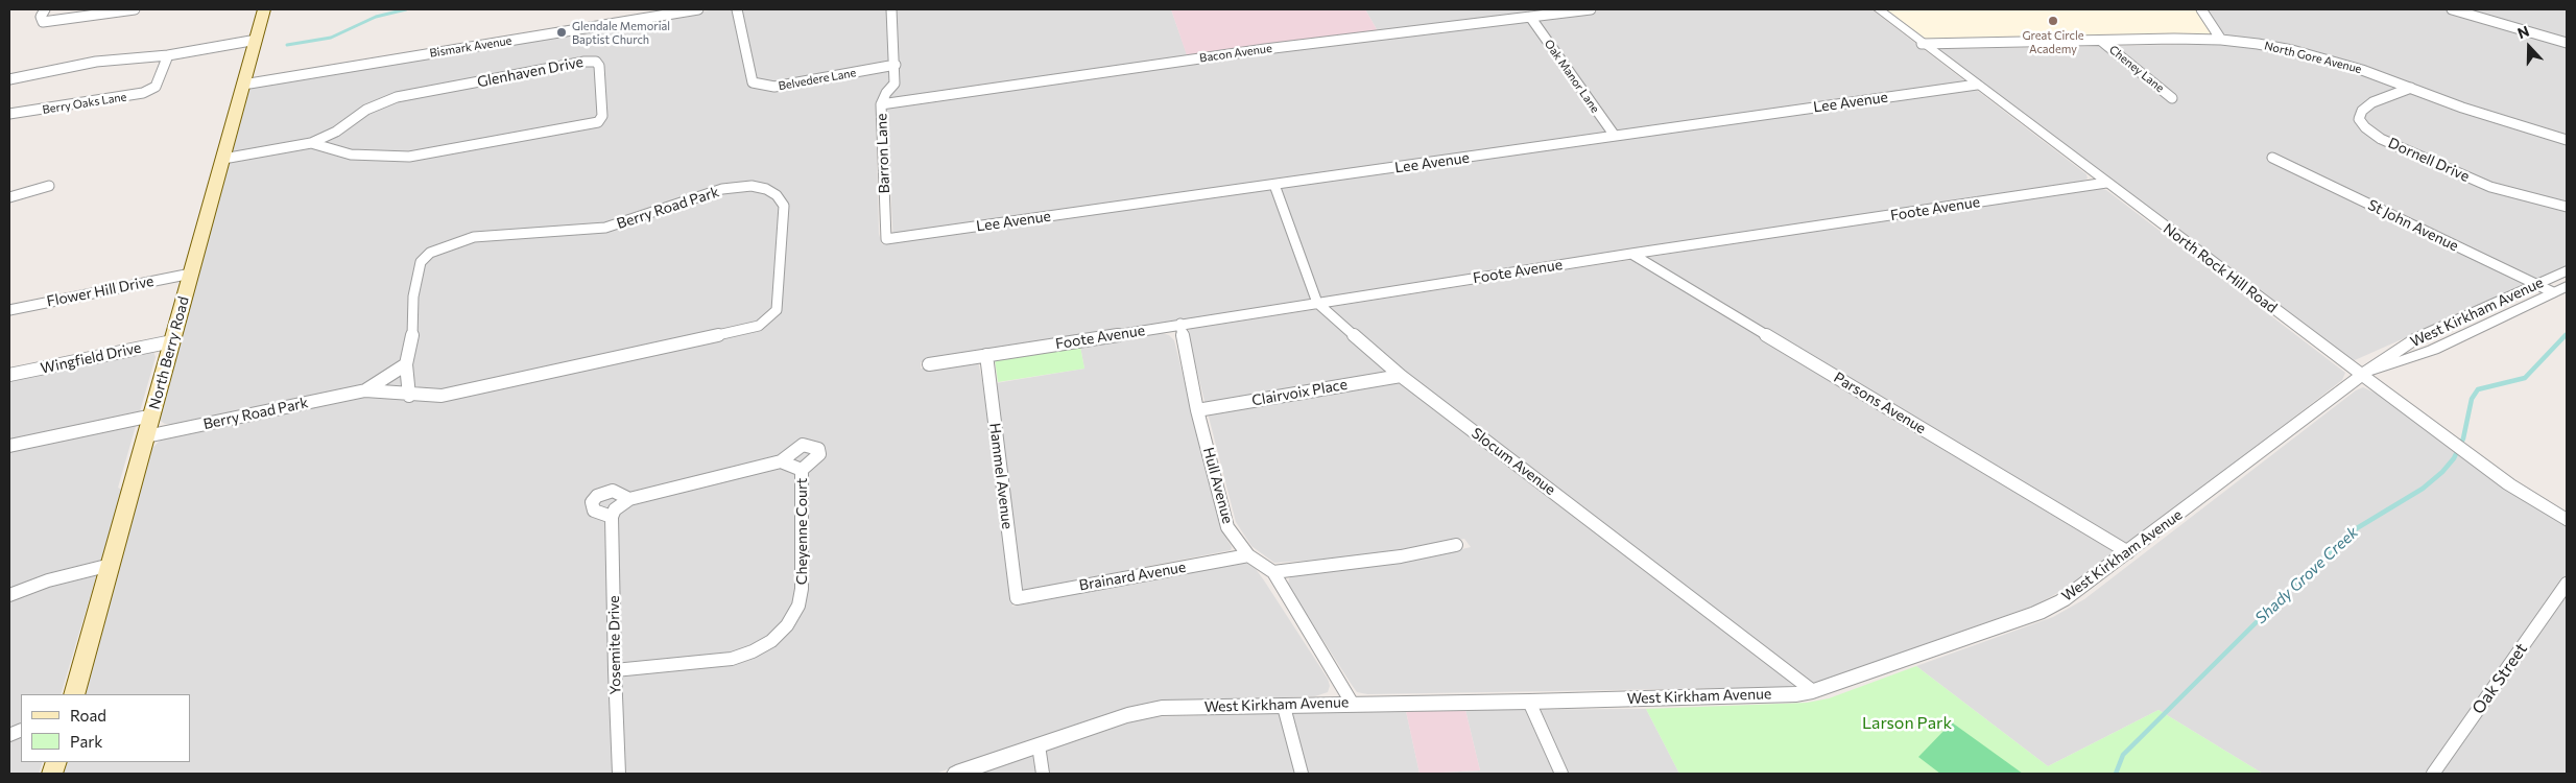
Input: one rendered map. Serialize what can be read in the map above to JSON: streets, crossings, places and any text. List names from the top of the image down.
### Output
{
  "streets": {
    "main road": ["North Berry Road"],
    "street": [
      "Bismark Avenue",
      "Bacon Avenue",
      "North Gore Avenue",
      "Cheney Lane",
      "Glenhaven Drive",
      "Oak Manor Lane",
      "Belvedere Lane",
      "Lee Avenue",
      "Berry Oaks Lane",
      "Barron Lane",
      "Dornell Drive",
      "Berry Road Park",
      "Foote Avenue",
      "St John Avenue",
      "North Rock Hill Road",
      "Flower Hill Drive",
      "West Kirkham Avenue",
      "Wingfield Drive",
      "Clairvoix Place",
      "Parsons Avenue",
      "Slocum Avenue",
      "Hammel Avenue",
      "Hull Avenue",
      "Cheyenne Court",
      "Brainard Avenue",
      "Yosemite Drive",
      "Oak Street"
    ]
  },
  "crossings": [
    ["Bismark Avenue", "North Berry Road"],
    ["Bacon Avenue", "Oak Manor Lane"],
    ["Bacon Avenue", "Barron Lane"],
    ["North Gore Avenue", "Cheney Lane"],
    ["North Gore Avenue", "Dornell Drive"],
    ["North Gore Avenue", "North Rock Hill Road"],
    ["Glenhaven Drive", "North Berry Road"],
    ["Oak Manor Lane", "Lee Avenue"],
    ["Belvedere Lane", "Barron Lane"],
    ["Lee Avenue", "Barron Lane"],
    ["Lee Avenue", "North Rock Hill Road"],
    ["Lee Avenue", "Slocum Avenue"],
    ["Berry Road Park", "North Berry Road"],
    ["Foote Avenue", "North Rock Hill Road"],
    ["Foote Avenue", "Parsons Avenue"],
    ["Foote Avenue", "Slocum Avenue"],
    ["Foote Avenue", "Hammel Avenue"],
    ["Foote Avenue", "Hull Avenue"],
    ["St John Avenue", "West Kirkham Avenue"],
    ["North Rock Hill Road", "West Kirkham Avenue"],
    ["Flower Hill Drive", "North Berry Road"],
    ["West Kirkham Avenue", "Parsons Avenue"],
    ["West Kirkham Avenue", "Slocum Avenue"],
    ["West Kirkham Avenue", "Hull Avenue"],
    ["North Berry Road", "Wingfield Drive"],
    ["Clairvoix Place", "Slocum Avenue"],
    ["Clairvoix Place", "Hull Avenue"],
    ["Hammel Avenue", "Brainard Avenue"],
    ["Hull Avenue", "Brainard Avenue"],
    ["Cheyenne Court", "Yosemite Drive"]
  ],
  "water": ["Shady Grove Creek"],
  "parks": ["Larson Park"],
  "places": ["Great Circle Academy", "Glendale Memorial Baptist Church"],
  "legend": ["Road", "Park"],
  "north": "top"
}
